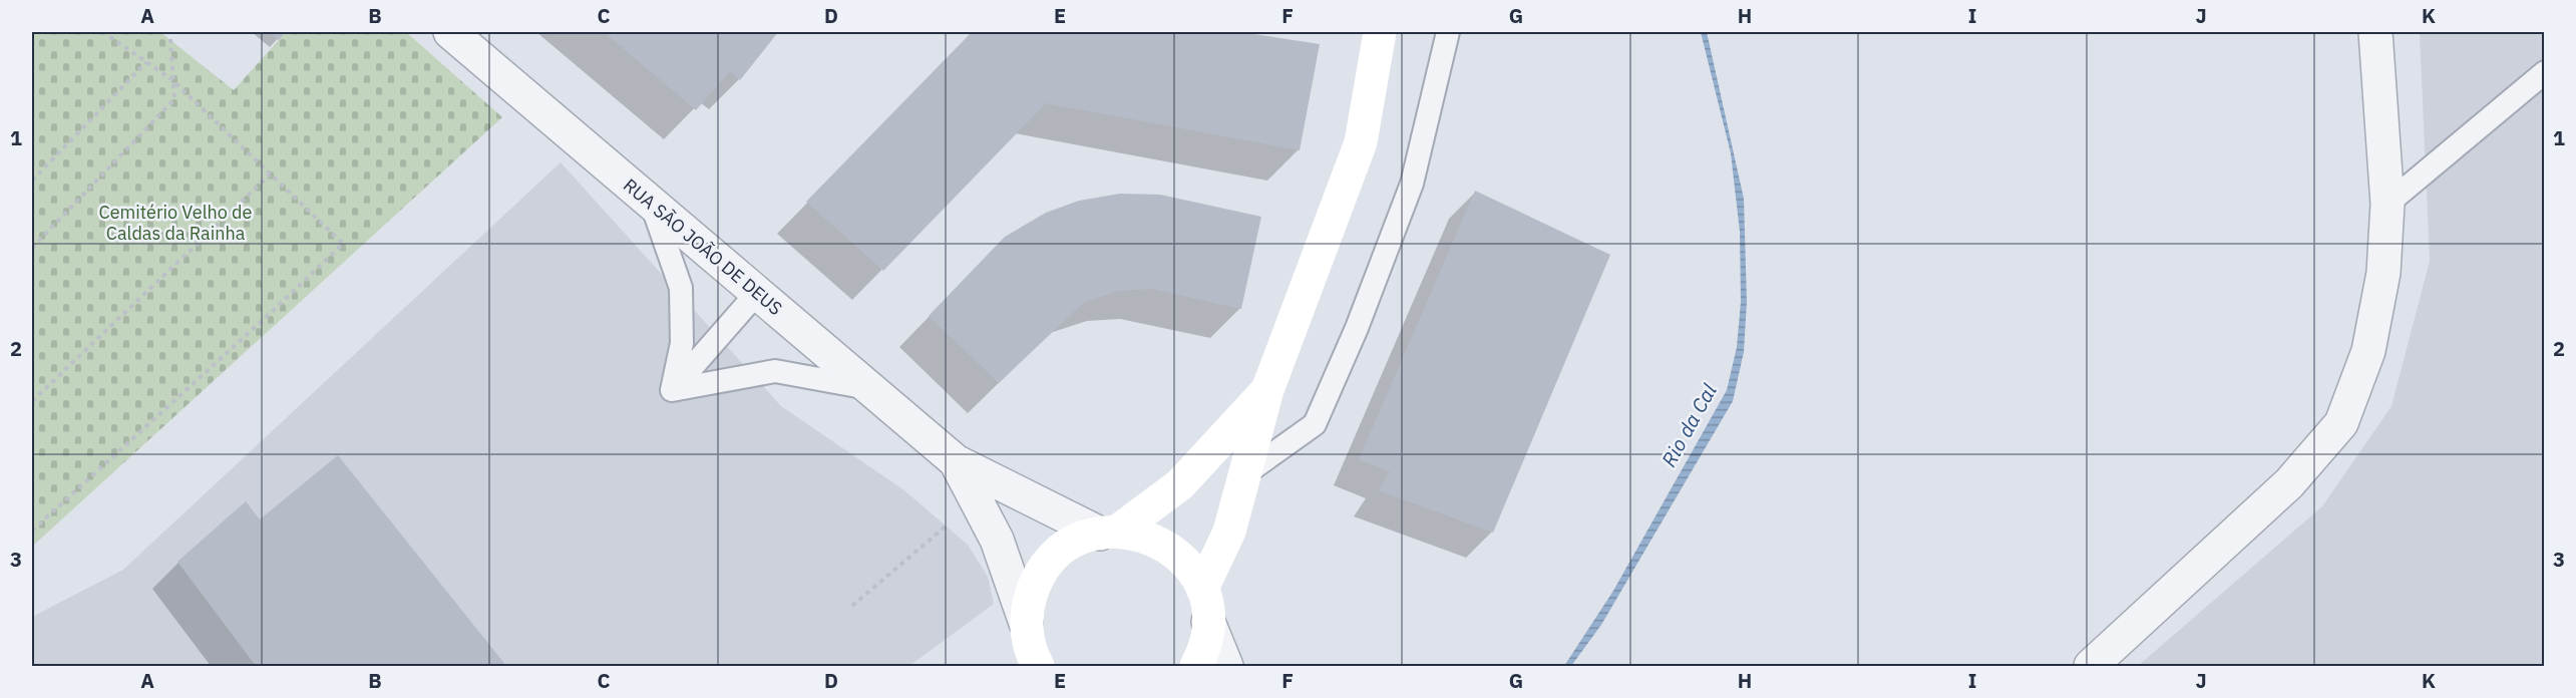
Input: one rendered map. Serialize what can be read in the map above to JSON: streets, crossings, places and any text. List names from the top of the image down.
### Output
{
  "streets": {
    "street": ["RUA SÃO JOÃO DE DEUS"]
  },
  "water": ["Rio da Cal"],
  "parks": ["Cemitério Velho de Caldas da Rainha"],
  "grid": {
    "columns": [
      "A",
      "B",
      "C",
      "D",
      "E",
      "F",
      "G",
      "H",
      "I",
      "J",
      "K"
    ],
    "rows": ["1", "2", "3"]
  }
}
